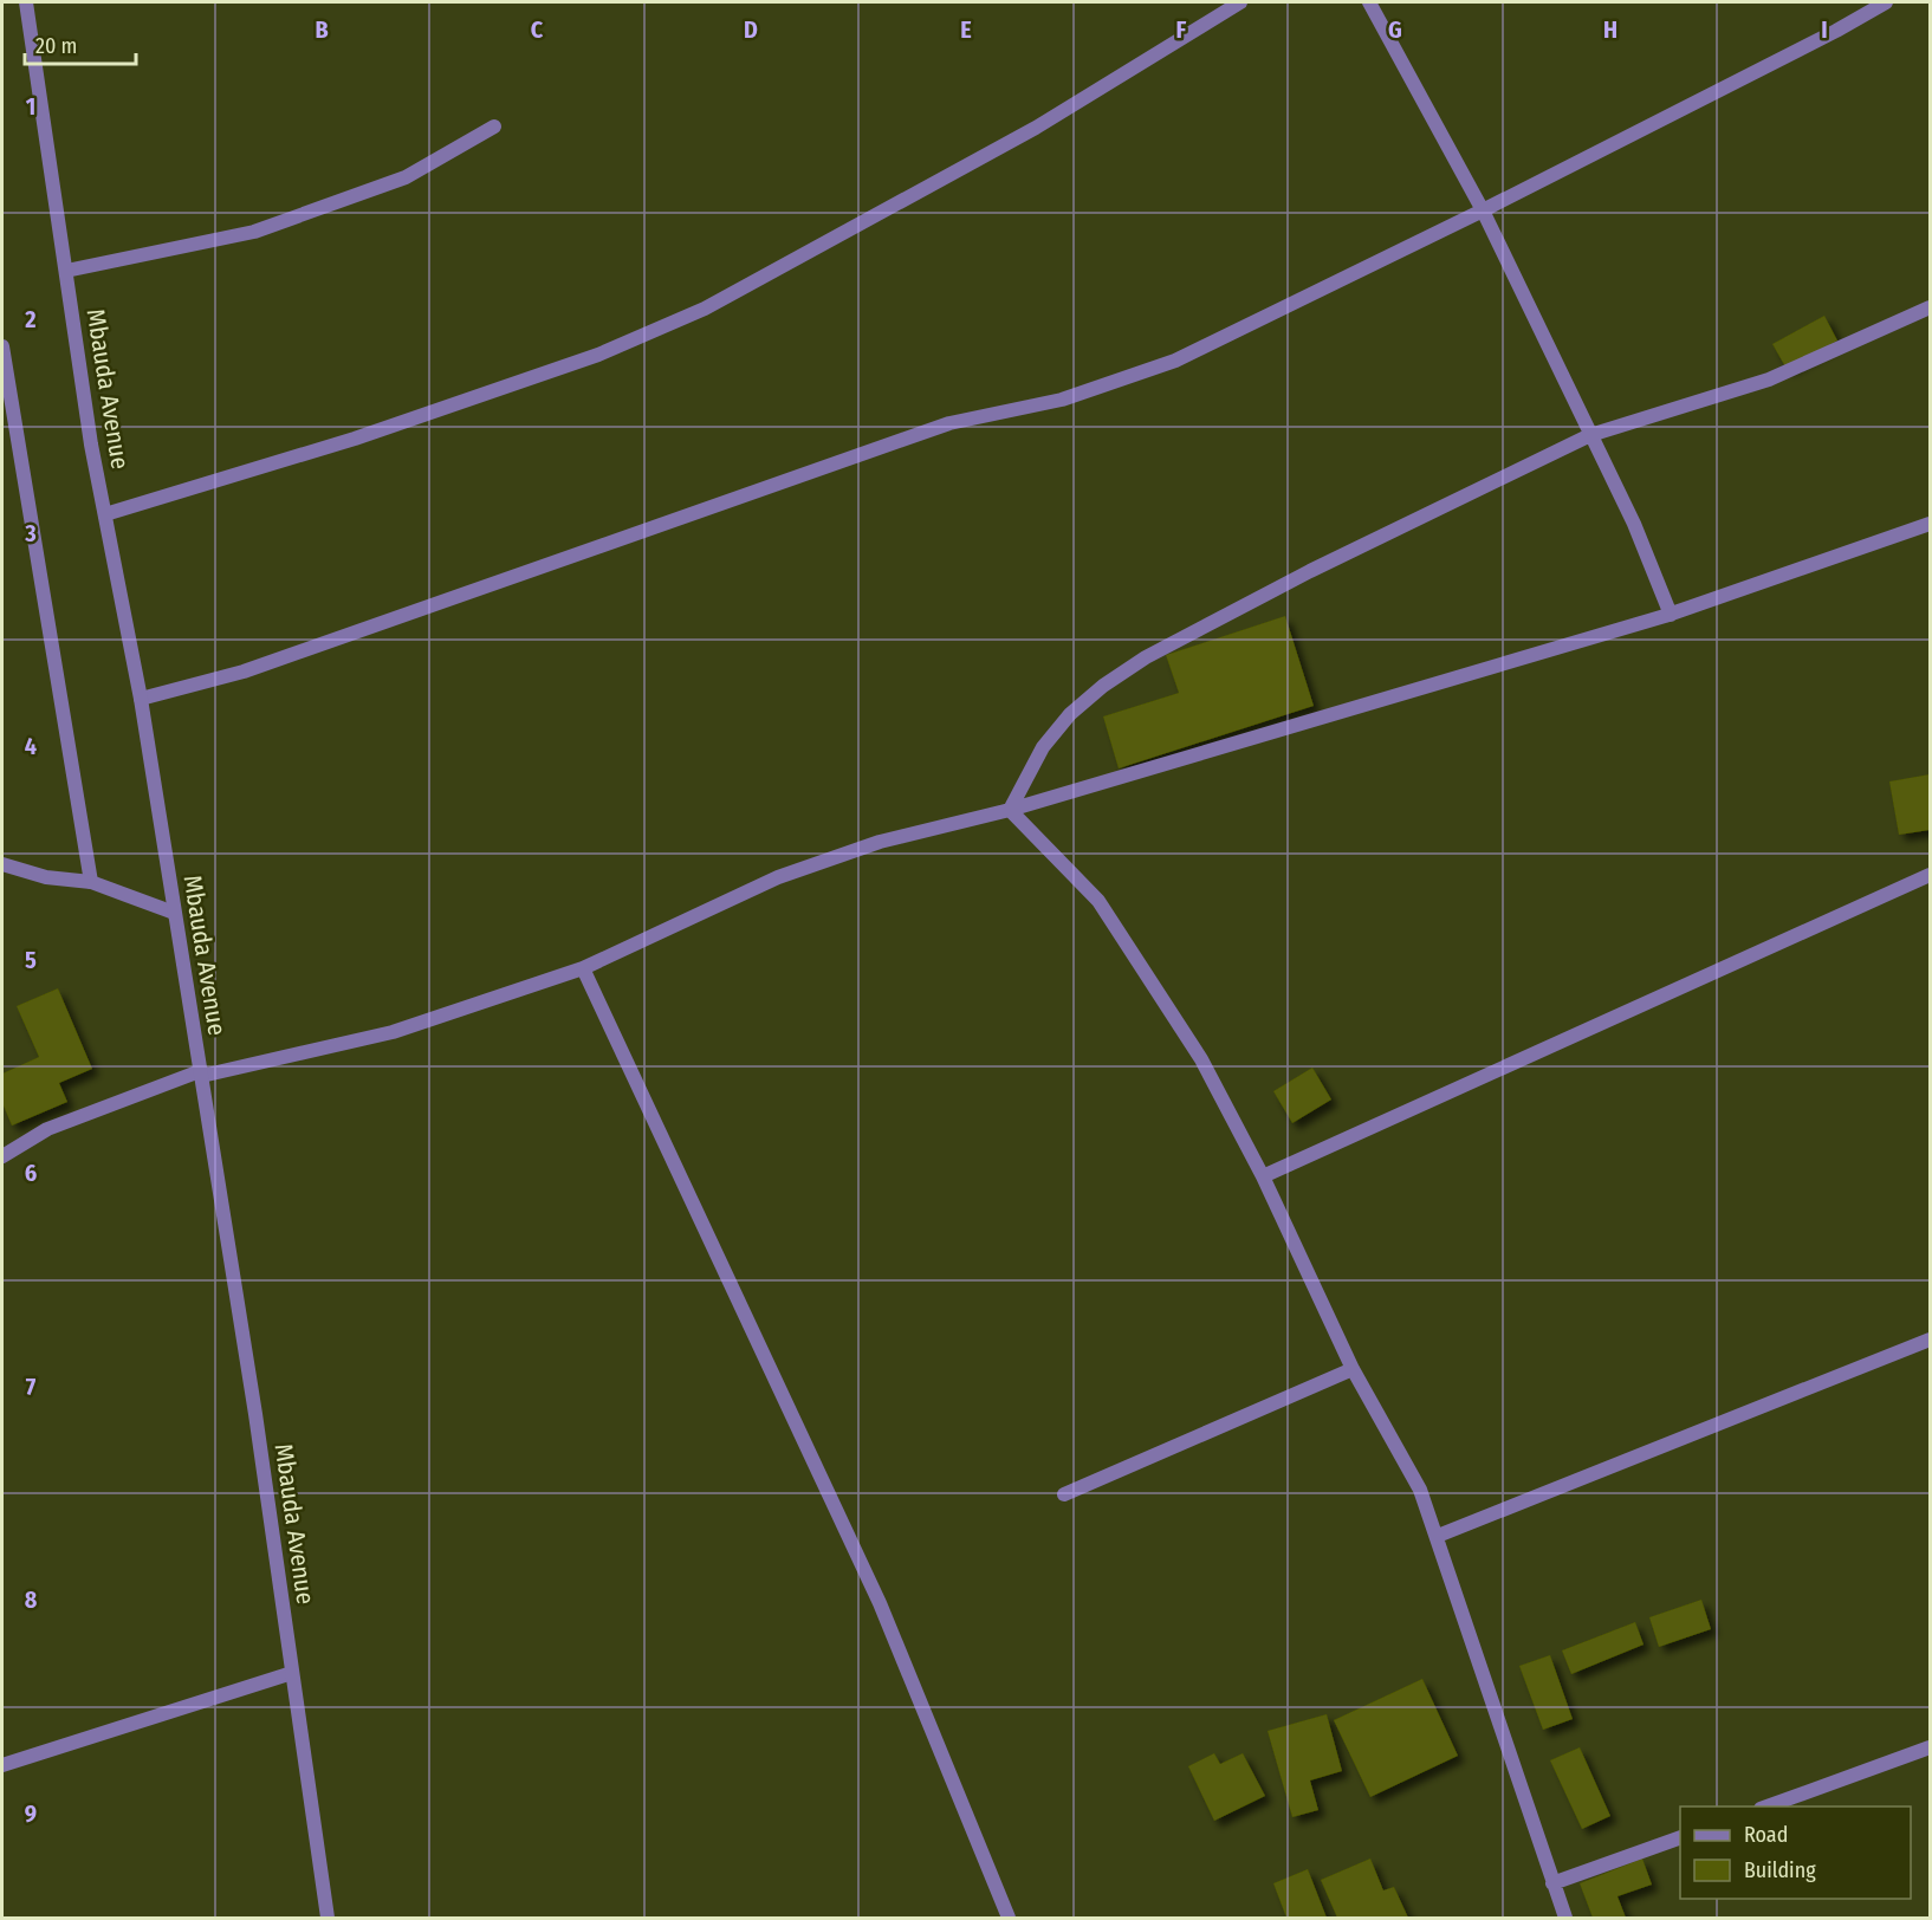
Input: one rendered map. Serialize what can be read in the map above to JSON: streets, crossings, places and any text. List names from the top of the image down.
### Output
{
  "streets": {
    "street": ["Mbauda Avenue"]
  },
  "legend": ["Road", "Building"],
  "scale_bar": "20 m",
  "grid": {
    "columns": [
      "B",
      "C",
      "D",
      "E",
      "F",
      "G",
      "H",
      "I"
    ],
    "rows": [
      "1",
      "2",
      "3",
      "4",
      "5",
      "6",
      "7",
      "8",
      "9"
    ]
  }
}
